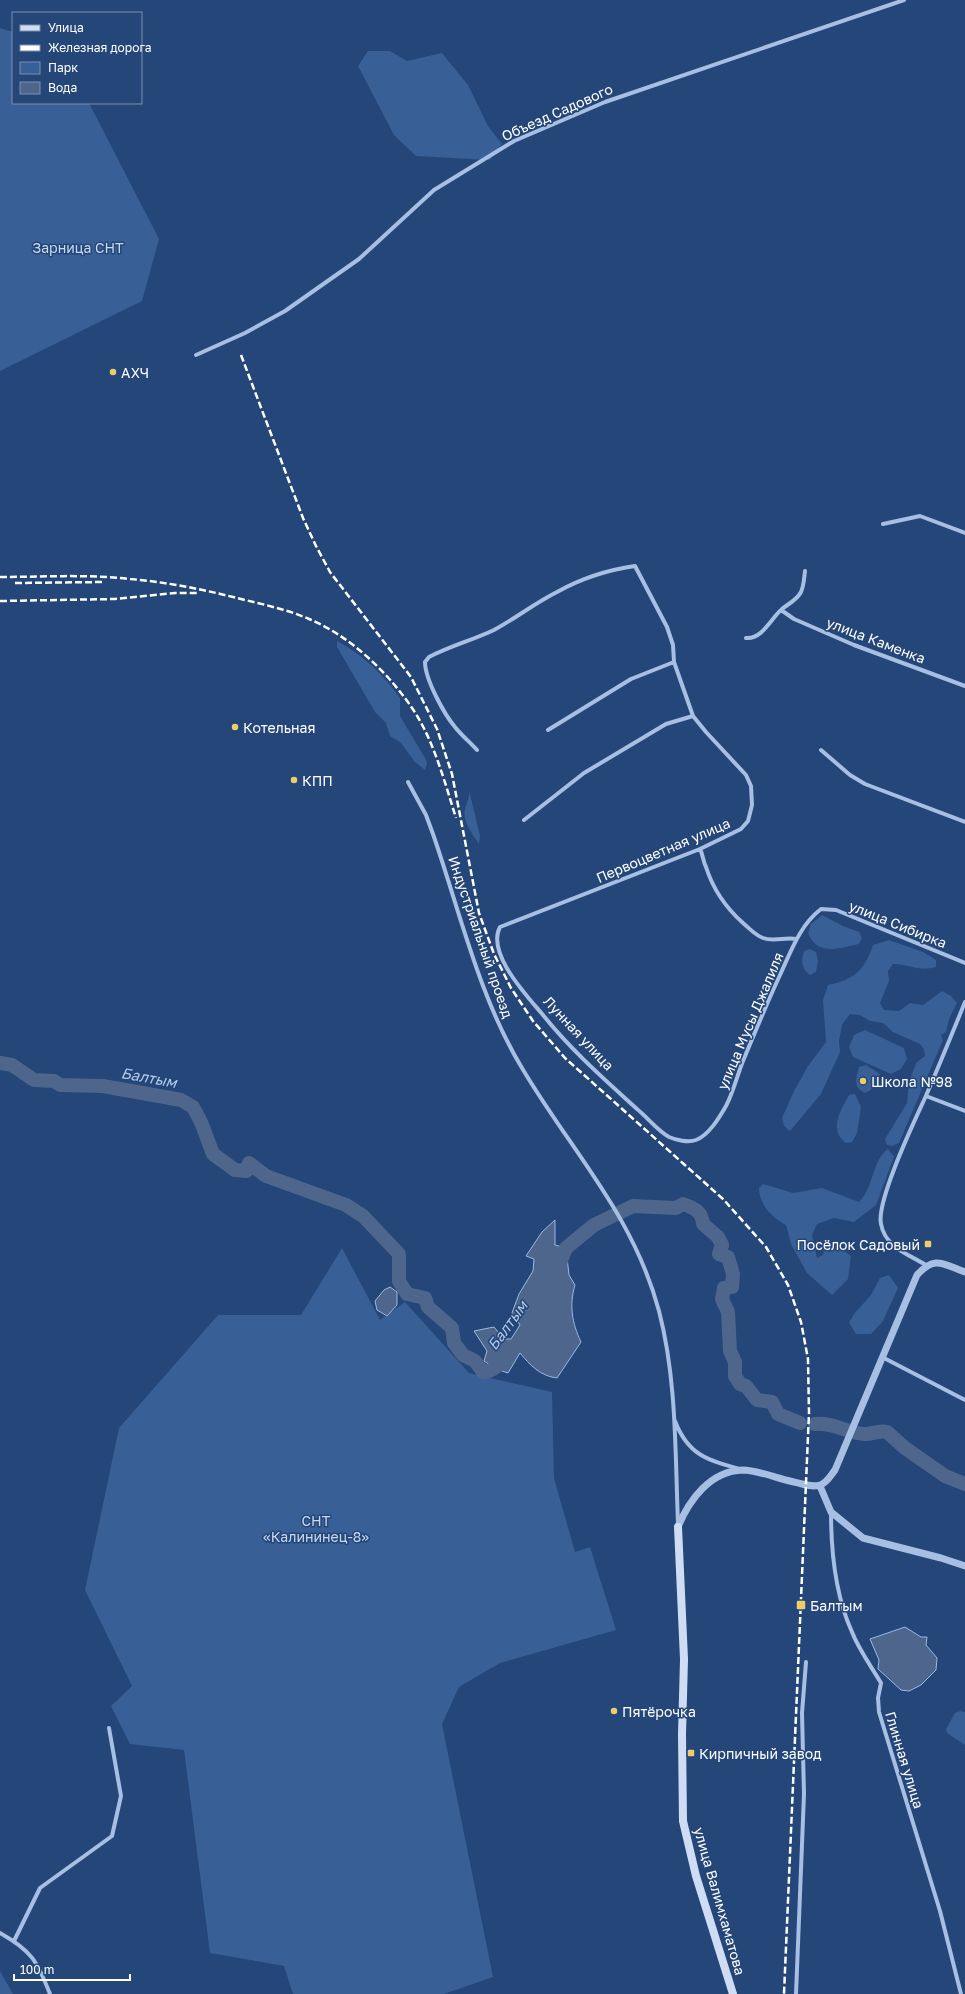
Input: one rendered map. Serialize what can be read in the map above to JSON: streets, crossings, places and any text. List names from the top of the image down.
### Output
{
  "streets": {
    "main road": ["улица Валимхаматова"],
    "street": [
      "Объезд Садового",
      "улица Каменка",
      "Первоцветная улица",
      "улица Сибирка",
      "Индустриальный проезд",
      "улица Мусы Джалиля",
      "Лунная улица",
      "Глинная улица"
    ]
  },
  "crossings": [
    ["Первоцветная улица", "Лунная улица"],
    ["улица Сибирка", "улица Мусы Джалиля"],
    ["улица Мусы Джалиля", "Лунная улица"]
  ],
  "water": ["Балтым"],
  "parks": ["Зарница СНТ", "СНТ «Калининец-8»"],
  "places": {
    "other": [
      "АХЧ",
      "Котельная",
      "КПП",
      "Школа №98",
      "Пятёрочка"
    ],
    "transit": ["Посёлок Садовый", "Балтым", "Кирпичный завод"]
  },
  "legend": [
    "Улица",
    "Железная дорога",
    "Парк",
    "Вода"
  ],
  "scale_bar": "100 m"
}
